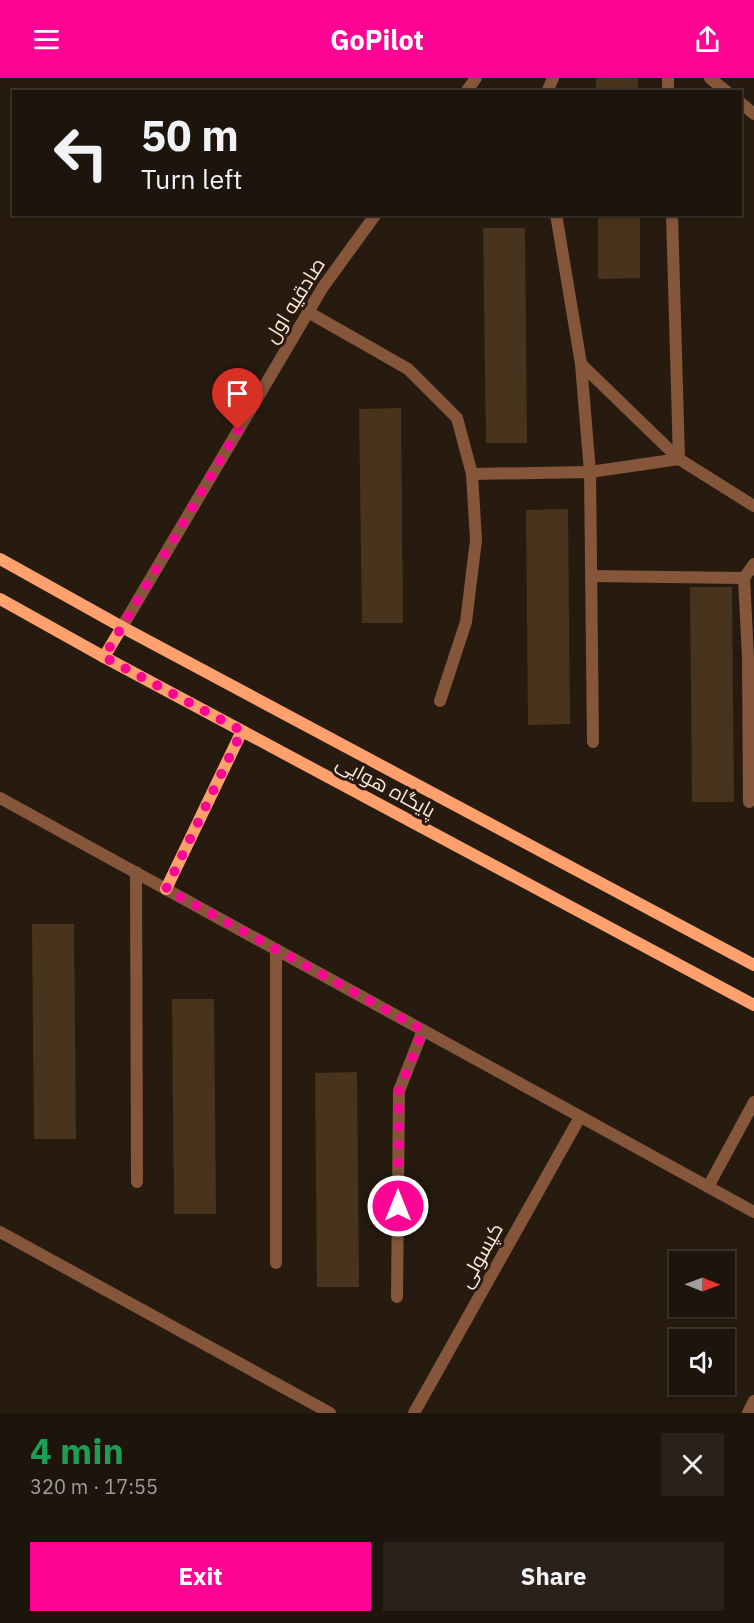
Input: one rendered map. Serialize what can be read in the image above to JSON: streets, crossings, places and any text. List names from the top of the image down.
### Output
{
  "streets": {
    "main road": ["پایگاه هوایی"],
    "street": ["صادقیه اول", "کپسولی"]
  },
  "crossings": [
    ["صادقیه اول", "پایگاه هوایی"]
  ],
  "north": "right",
  "page": {
    "header": "GoPilot",
    "turn": ["50 m", "Turn left"],
    "heading": ["4 min", "320 m · 17:55"],
    "buttons": ["Exit", "Share"]
  }
}
